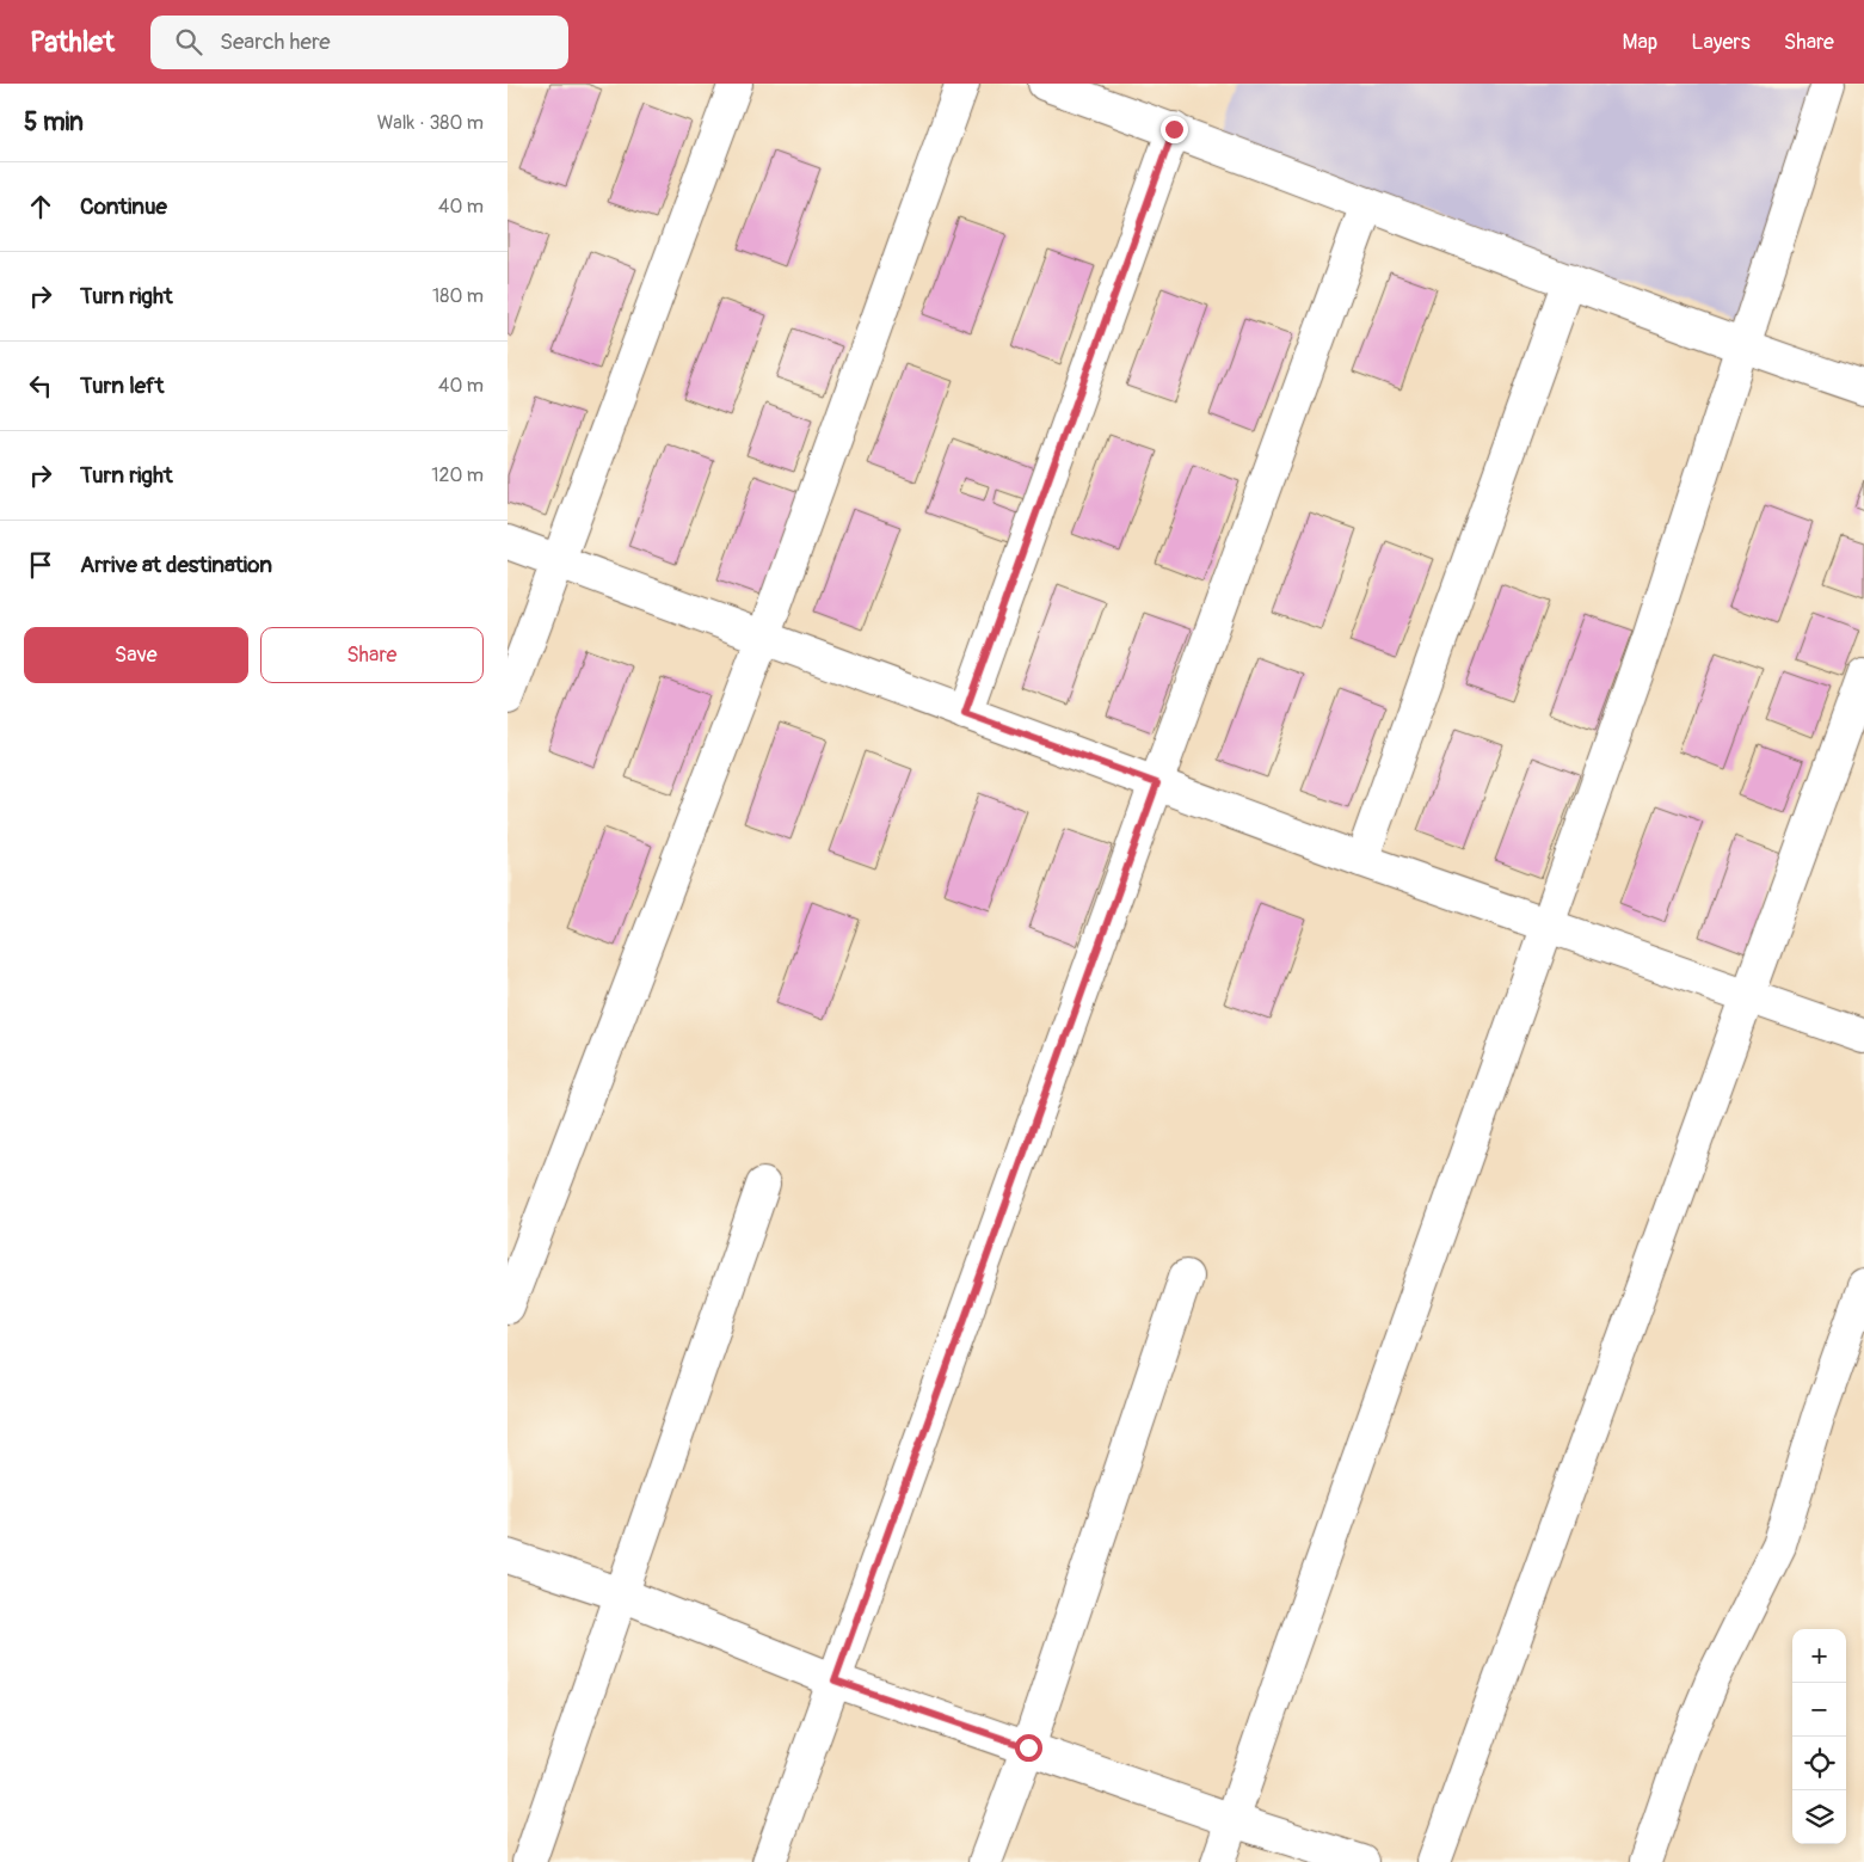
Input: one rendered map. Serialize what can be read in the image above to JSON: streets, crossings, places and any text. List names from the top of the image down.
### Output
{
  "page": {
    "header": "Pathlet",
    "search": "Search here",
    "nav": ["Map", "Layers", "Share"],
    "heading": ["5 min", "Walk · 380 m"],
    "list": [
      ["Continue", "40 m"],
      ["Turn right", "180 m"],
      ["Turn left", "40 m"],
      ["Turn right", "120 m"],
      "Arrive at destination"
    ],
    "buttons": ["Save", "Share"],
    "map_buttons": ["+", "−"]
  }
}
